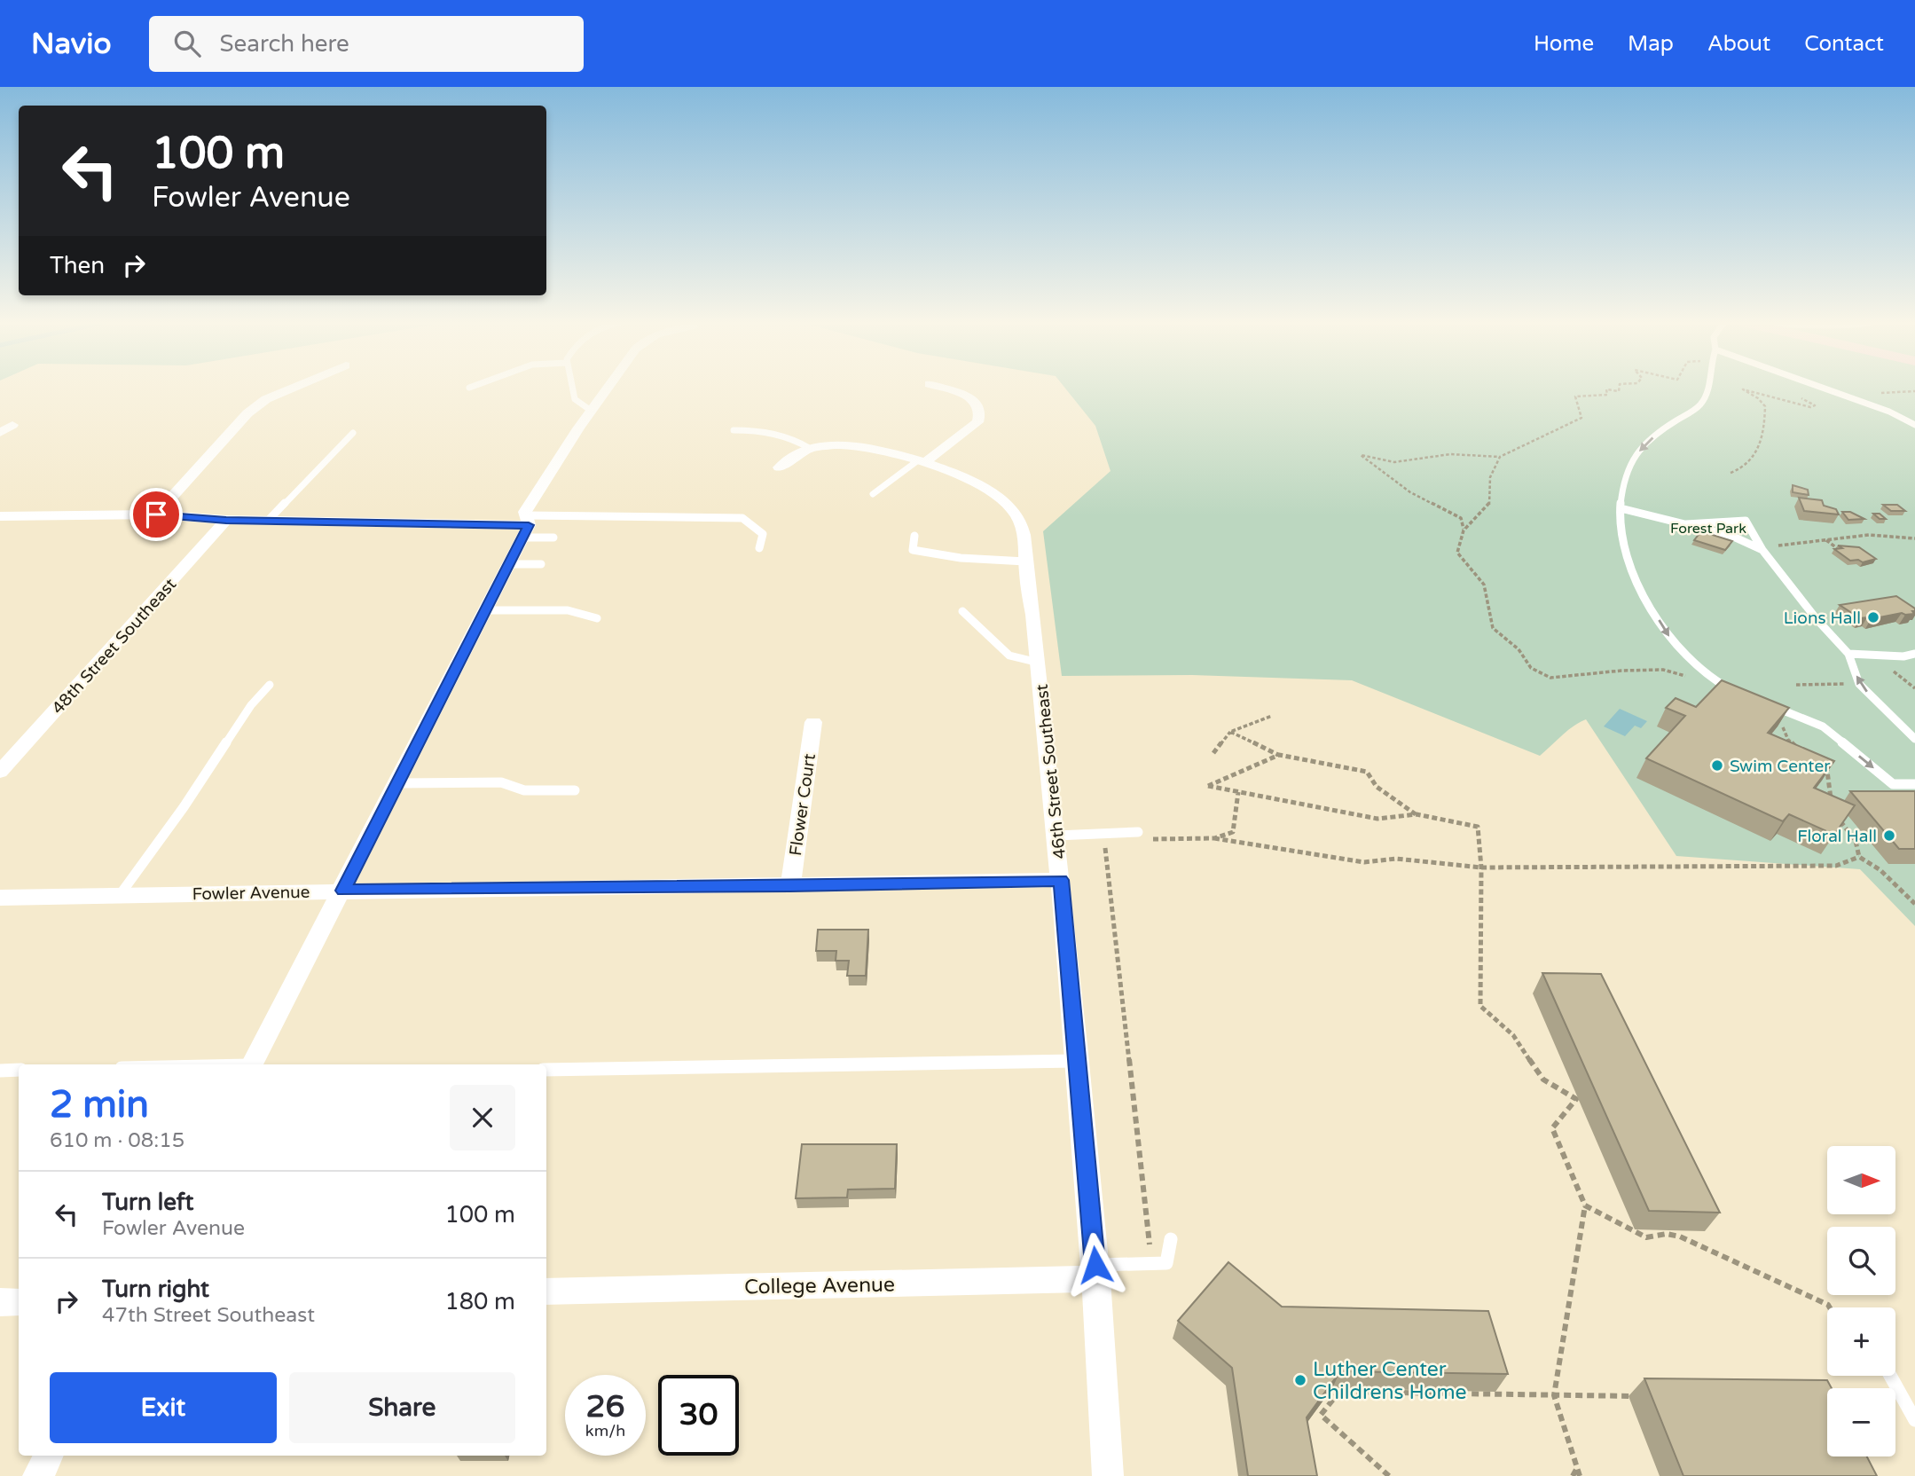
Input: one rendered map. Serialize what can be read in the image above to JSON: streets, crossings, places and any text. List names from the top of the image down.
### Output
{
  "streets": {
    "street": [
      "48th Street Southeast",
      "46th Street Southeast",
      "Flower Court",
      "Fowler Avenue",
      "College Avenue"
    ]
  },
  "crossings": [
    ["46th Street Southeast", "Fowler Avenue"],
    ["46th Street Southeast", "College Avenue"],
    ["Flower Court", "Fowler Avenue"]
  ],
  "parks": ["Forest Park"],
  "places": [
    "Lions Hall",
    "Swim Center",
    "Floral Hall",
    "Luther Center Childrens Home"
  ],
  "north": "right",
  "page": {
    "header": "Navio",
    "search": "Search here",
    "nav": [
      "Home",
      "Map",
      "About",
      "Contact"
    ],
    "turn": ["100 m", "Fowler Avenue"],
    "then": "Then",
    "heading": ["2 min", "610 m · 08:15"],
    "map_buttons": ["+", "−"],
    "list": [
      {
        "name": "Turn left",
        "note": "Fowler Avenue",
        "value": "100 m"
      },
      {
        "name": "Turn right",
        "note": "47th Street Southeast",
        "value": "180 m"
      }
    ],
    "buttons": ["Exit", "Share"],
    "speed": "26 km/h",
    "limit": "30"
  }
}
